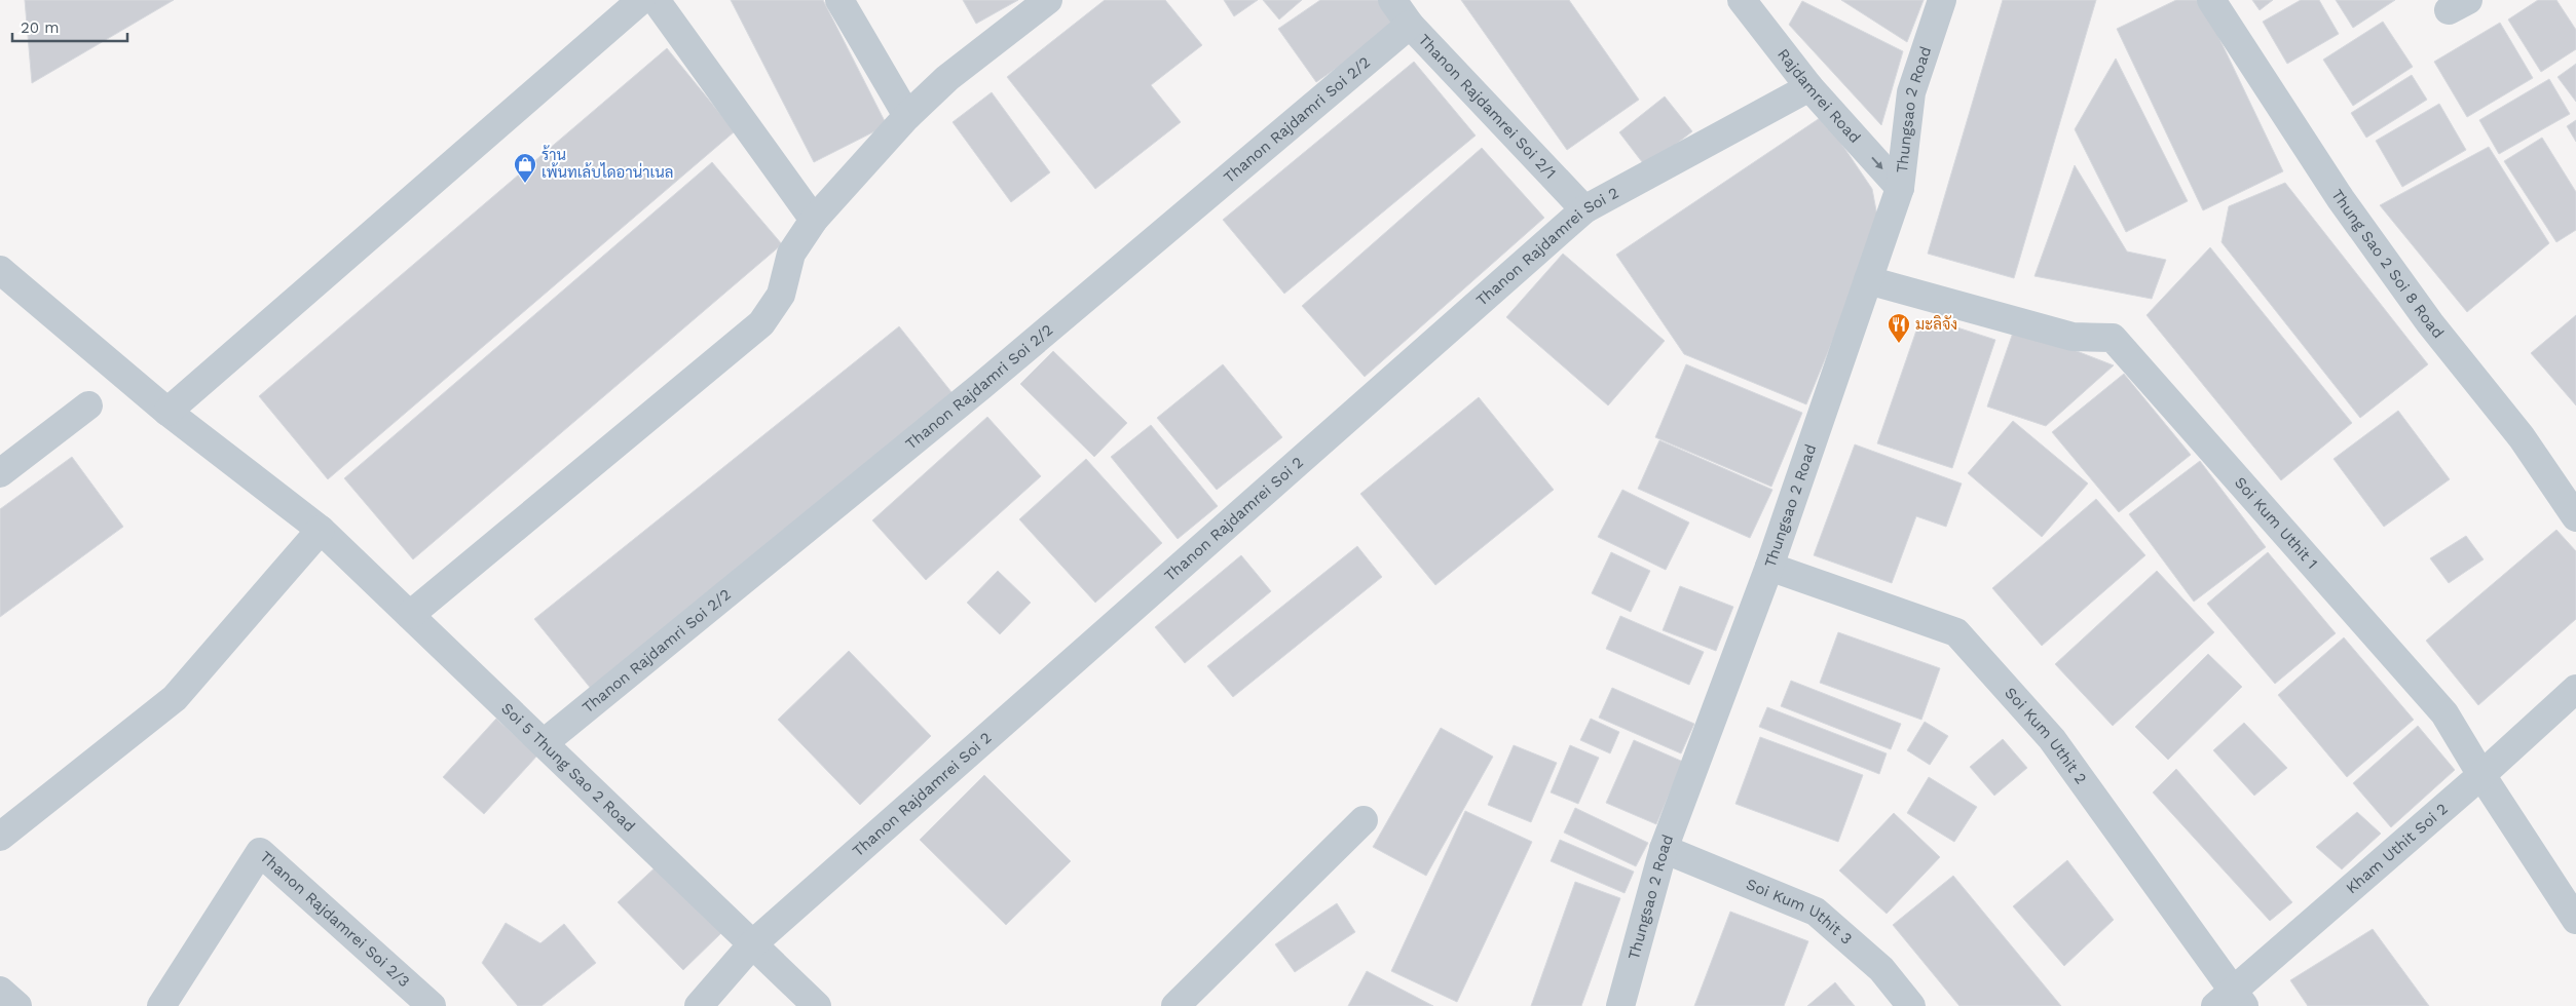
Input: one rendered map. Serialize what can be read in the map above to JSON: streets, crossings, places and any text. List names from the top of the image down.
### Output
{
  "streets": {
    "street": [
      "Rajdamrei Road",
      "Thanon Rajdamrei Soi 2/1",
      "Thungsao 2 Road",
      "Thanon Rajdamri Soi 2/2",
      "Thanon Rajdamrei Soi 2",
      "Thung Sao 2 Soi 8 Road",
      "Soi Kum Uthit 1",
      "Soi Kum Uthit 2",
      "Soi 5 Thung Sao 2 Road",
      "Kham Uthit Soi 2",
      "Soi Kum Uthit 3",
      "Thanon Rajdamrei Soi 2/3"
    ]
  },
  "crossings": [
    ["Rajdamrei Road", "Thungsao 2 Road"],
    ["Rajdamrei Road", "Thanon Rajdamrei Soi 2"],
    ["Thanon Rajdamrei Soi 2/1", "Thanon Rajdamri Soi 2/2"],
    ["Thanon Rajdamrei Soi 2/1", "Thanon Rajdamrei Soi 2"],
    ["Thungsao 2 Road", "Soi Kum Uthit 1"],
    ["Thungsao 2 Road", "Soi Kum Uthit 2"],
    ["Thungsao 2 Road", "Soi Kum Uthit 3"],
    ["Thanon Rajdamri Soi 2/2", "Soi 5 Thung Sao 2 Road"],
    ["Thanon Rajdamrei Soi 2", "Soi 5 Thung Sao 2 Road"],
    ["Soi Kum Uthit 1", "Kham Uthit Soi 2"],
    ["Soi Kum Uthit 2", "Kham Uthit Soi 2"]
  ],
  "one_way": ["Rajdamrei Road"],
  "places": {
    "shop": ["ร้าน เพ้นทเล้บไดอาน่าเนล"],
    "restaurant": ["มะลิจัง"]
  },
  "scale_bar": "20 m"
}
